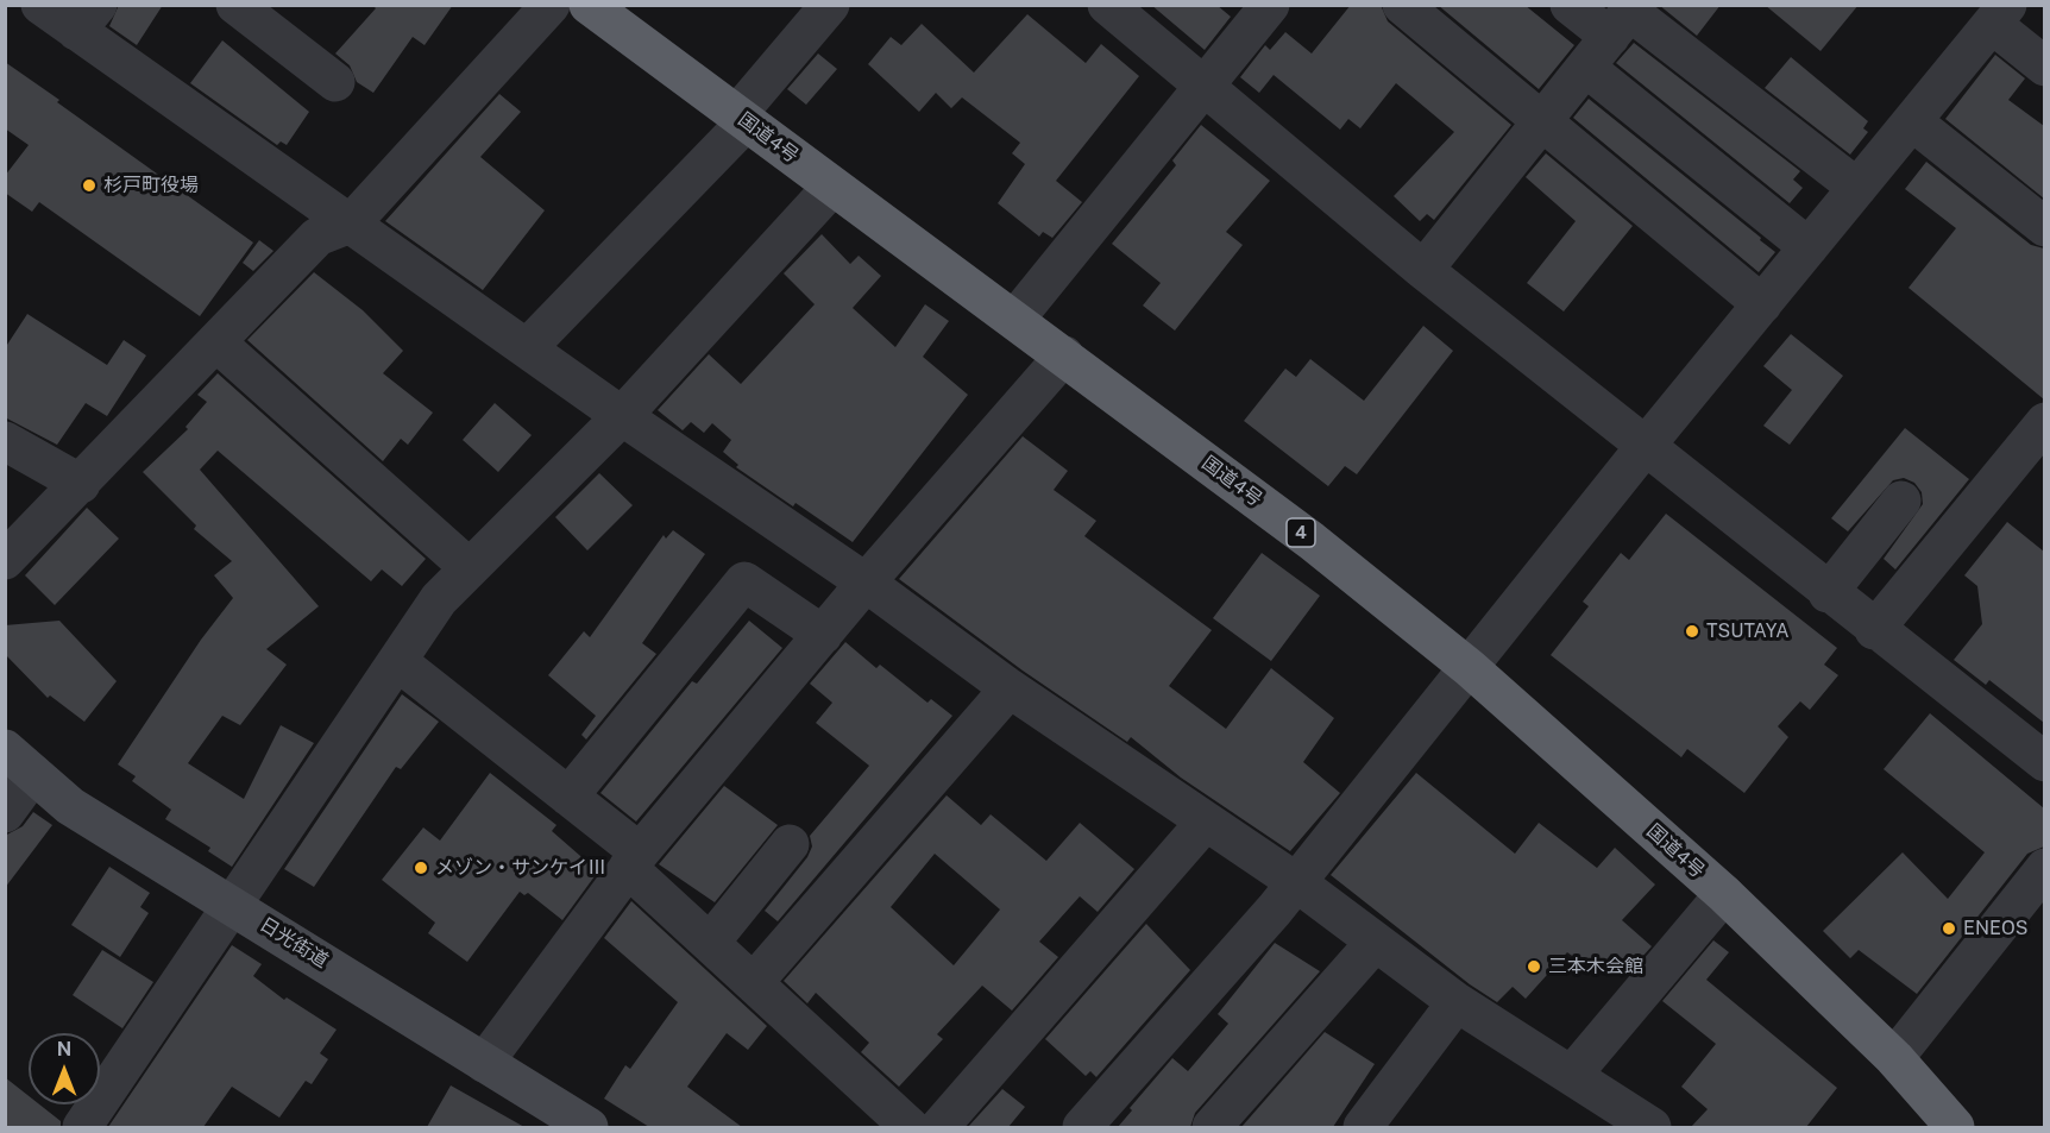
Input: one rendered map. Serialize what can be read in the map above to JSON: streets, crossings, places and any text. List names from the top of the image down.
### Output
{
  "streets": {
    "highway": ["国道4号", "4"],
    "main road": ["日光街道"]
  },
  "places": [
    "杉戸町役場",
    "TSUTAYA",
    "メゾン・サンケイⅢ",
    "ENEOS",
    "三本木会館"
  ],
  "north": "top"
}
